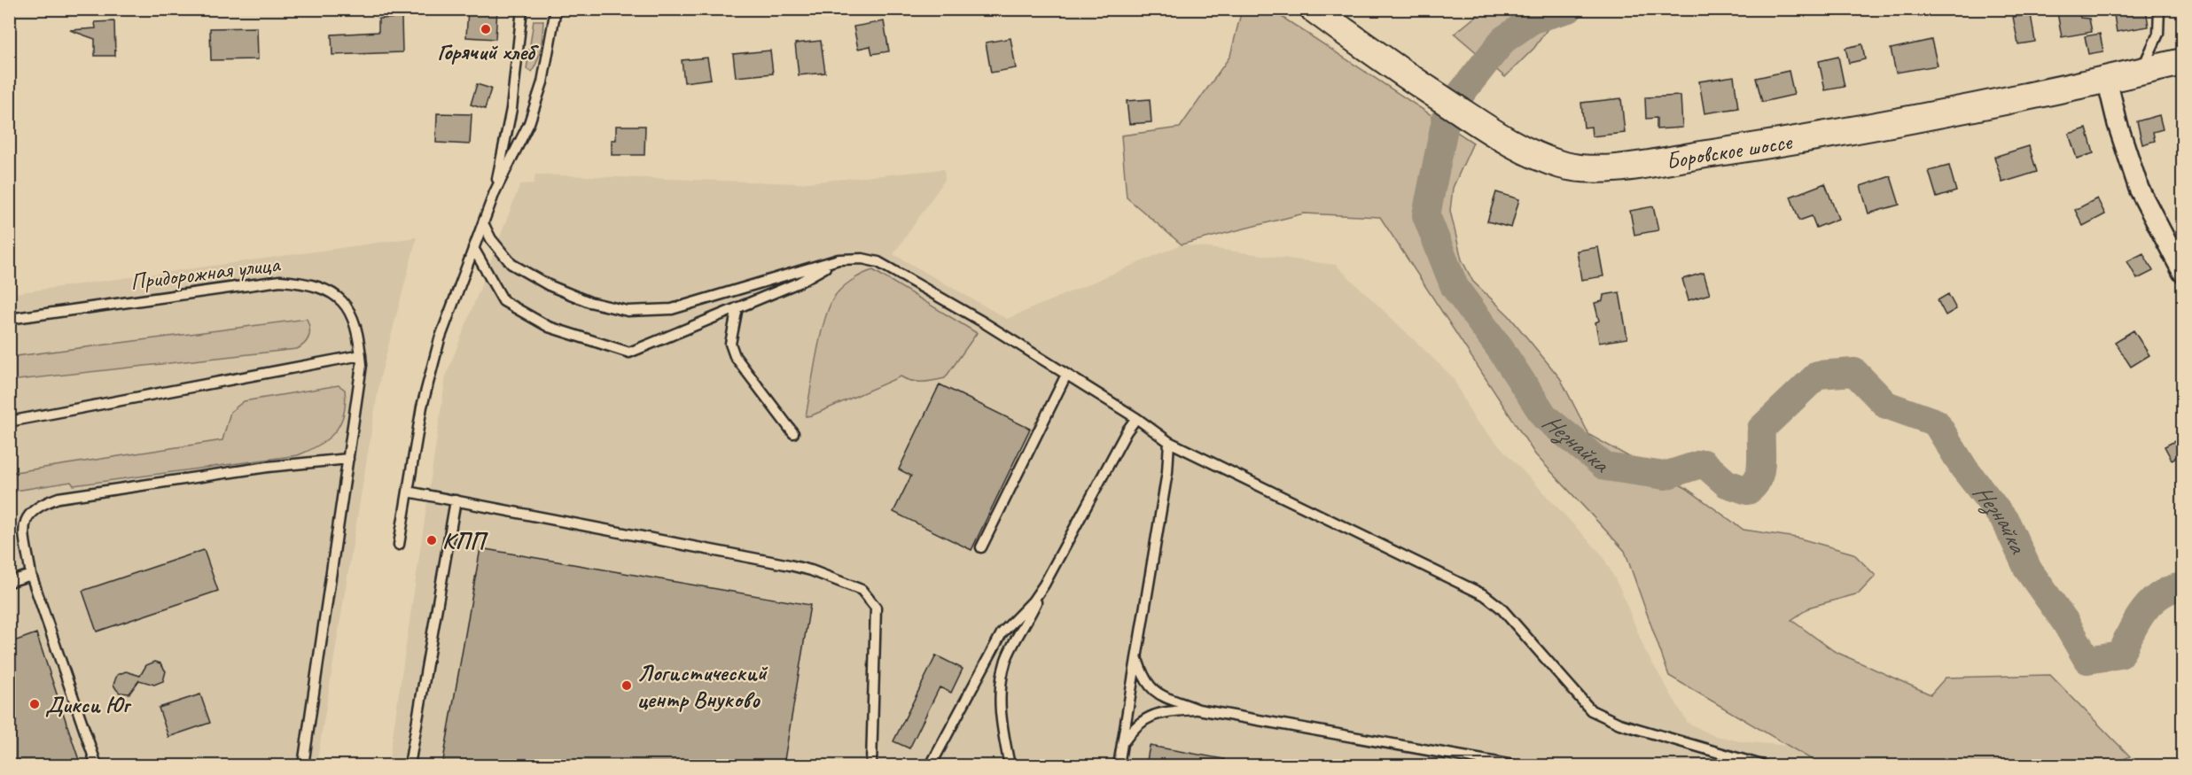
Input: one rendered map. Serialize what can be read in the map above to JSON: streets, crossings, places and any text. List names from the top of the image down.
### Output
{
  "streets": {
    "main road": ["Боровское шоссе"],
    "lane": ["Придорожная улица"]
  },
  "water": ["Незнайка"],
  "places": [
    "Горячий хлеб",
    "КПП",
    "Логистический центр Внуково",
    "Дикси Юг"
  ]
}
